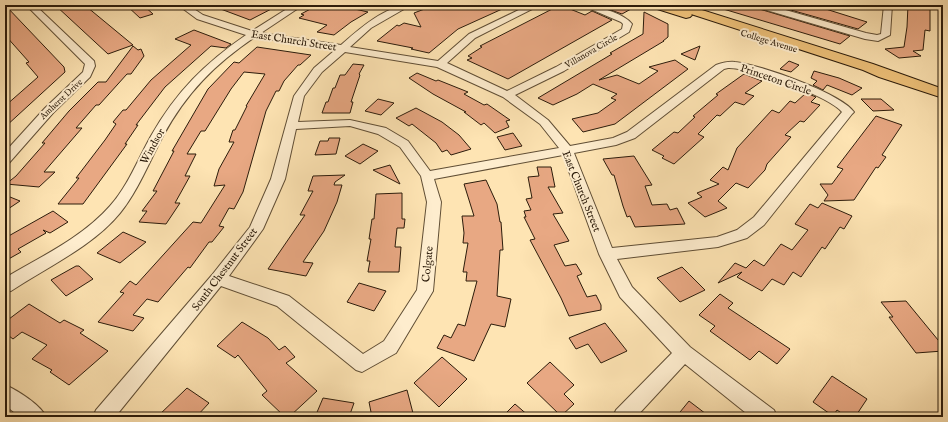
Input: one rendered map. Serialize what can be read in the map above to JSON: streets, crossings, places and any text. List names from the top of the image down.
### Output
{
  "streets": {
    "main road": ["College Avenue"],
    "street": [
      "East Church Street",
      "Villanova Circle",
      "Princeton Circle",
      "Amherst Drive",
      "Windsor",
      "Colgate",
      "South Chestnut Street"
    ]
  },
  "crossings": [
    ["East Church Street", "Villanova Circle"],
    ["East Church Street", "Princeton Circle"],
    ["East Church Street", "Windsor"],
    ["East Church Street", "South Chestnut Street"],
    ["Princeton Circle", "Colgate"],
    ["Colgate", "South Chestnut Street"]
  ]
}
